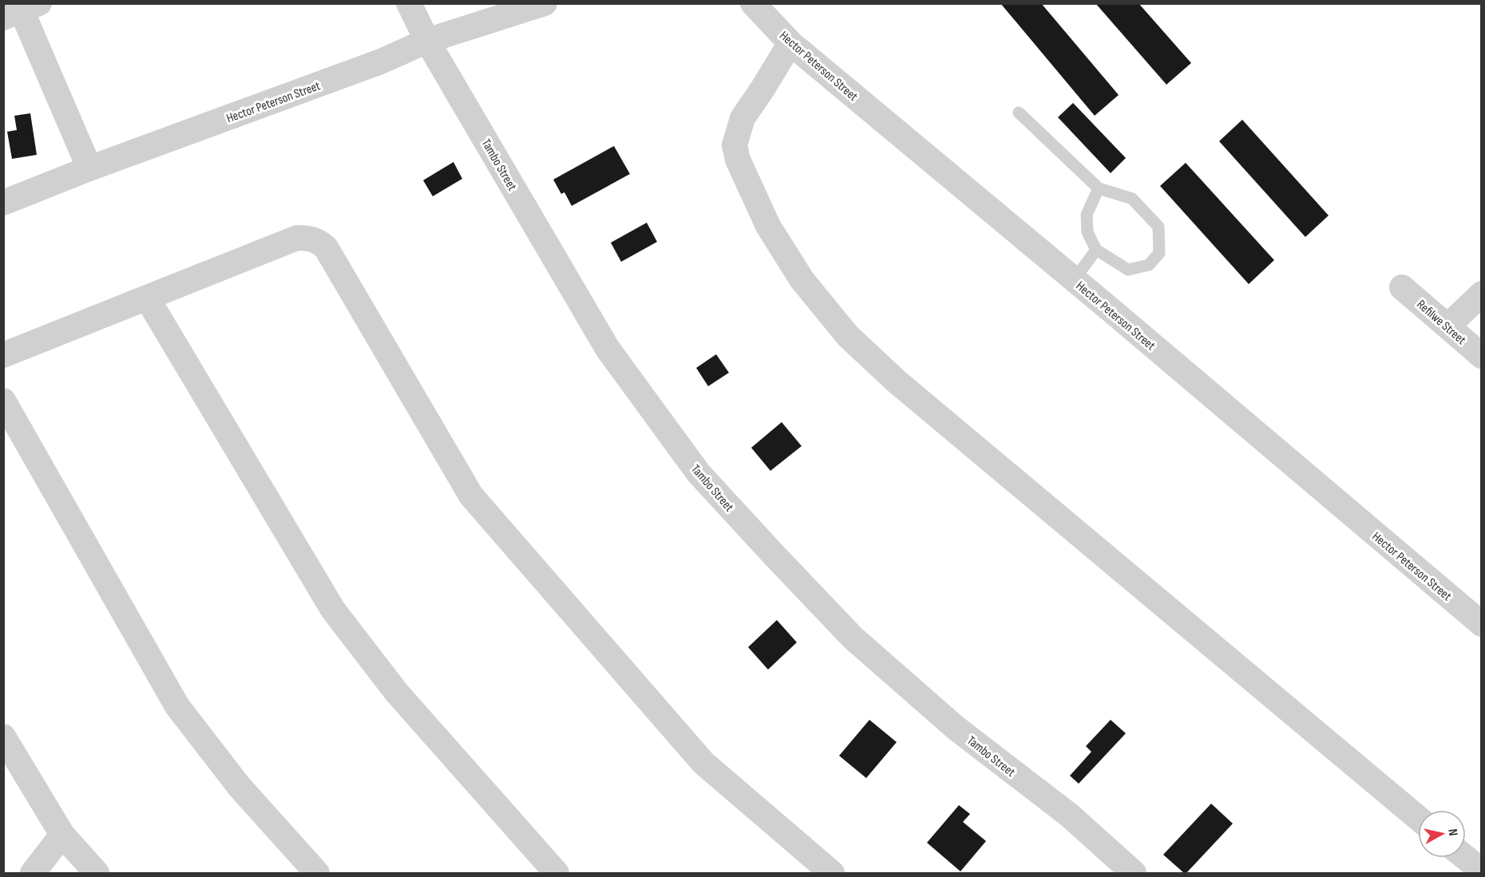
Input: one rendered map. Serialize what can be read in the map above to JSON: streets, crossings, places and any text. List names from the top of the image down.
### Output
{
  "streets": {
    "street": ["Hector Peterson Street", "Tambo Street", "Refilwe Street"]
  },
  "crossings": [
    ["Hector Peterson Street", "Tambo Street"]
  ],
  "north": "right"
}
